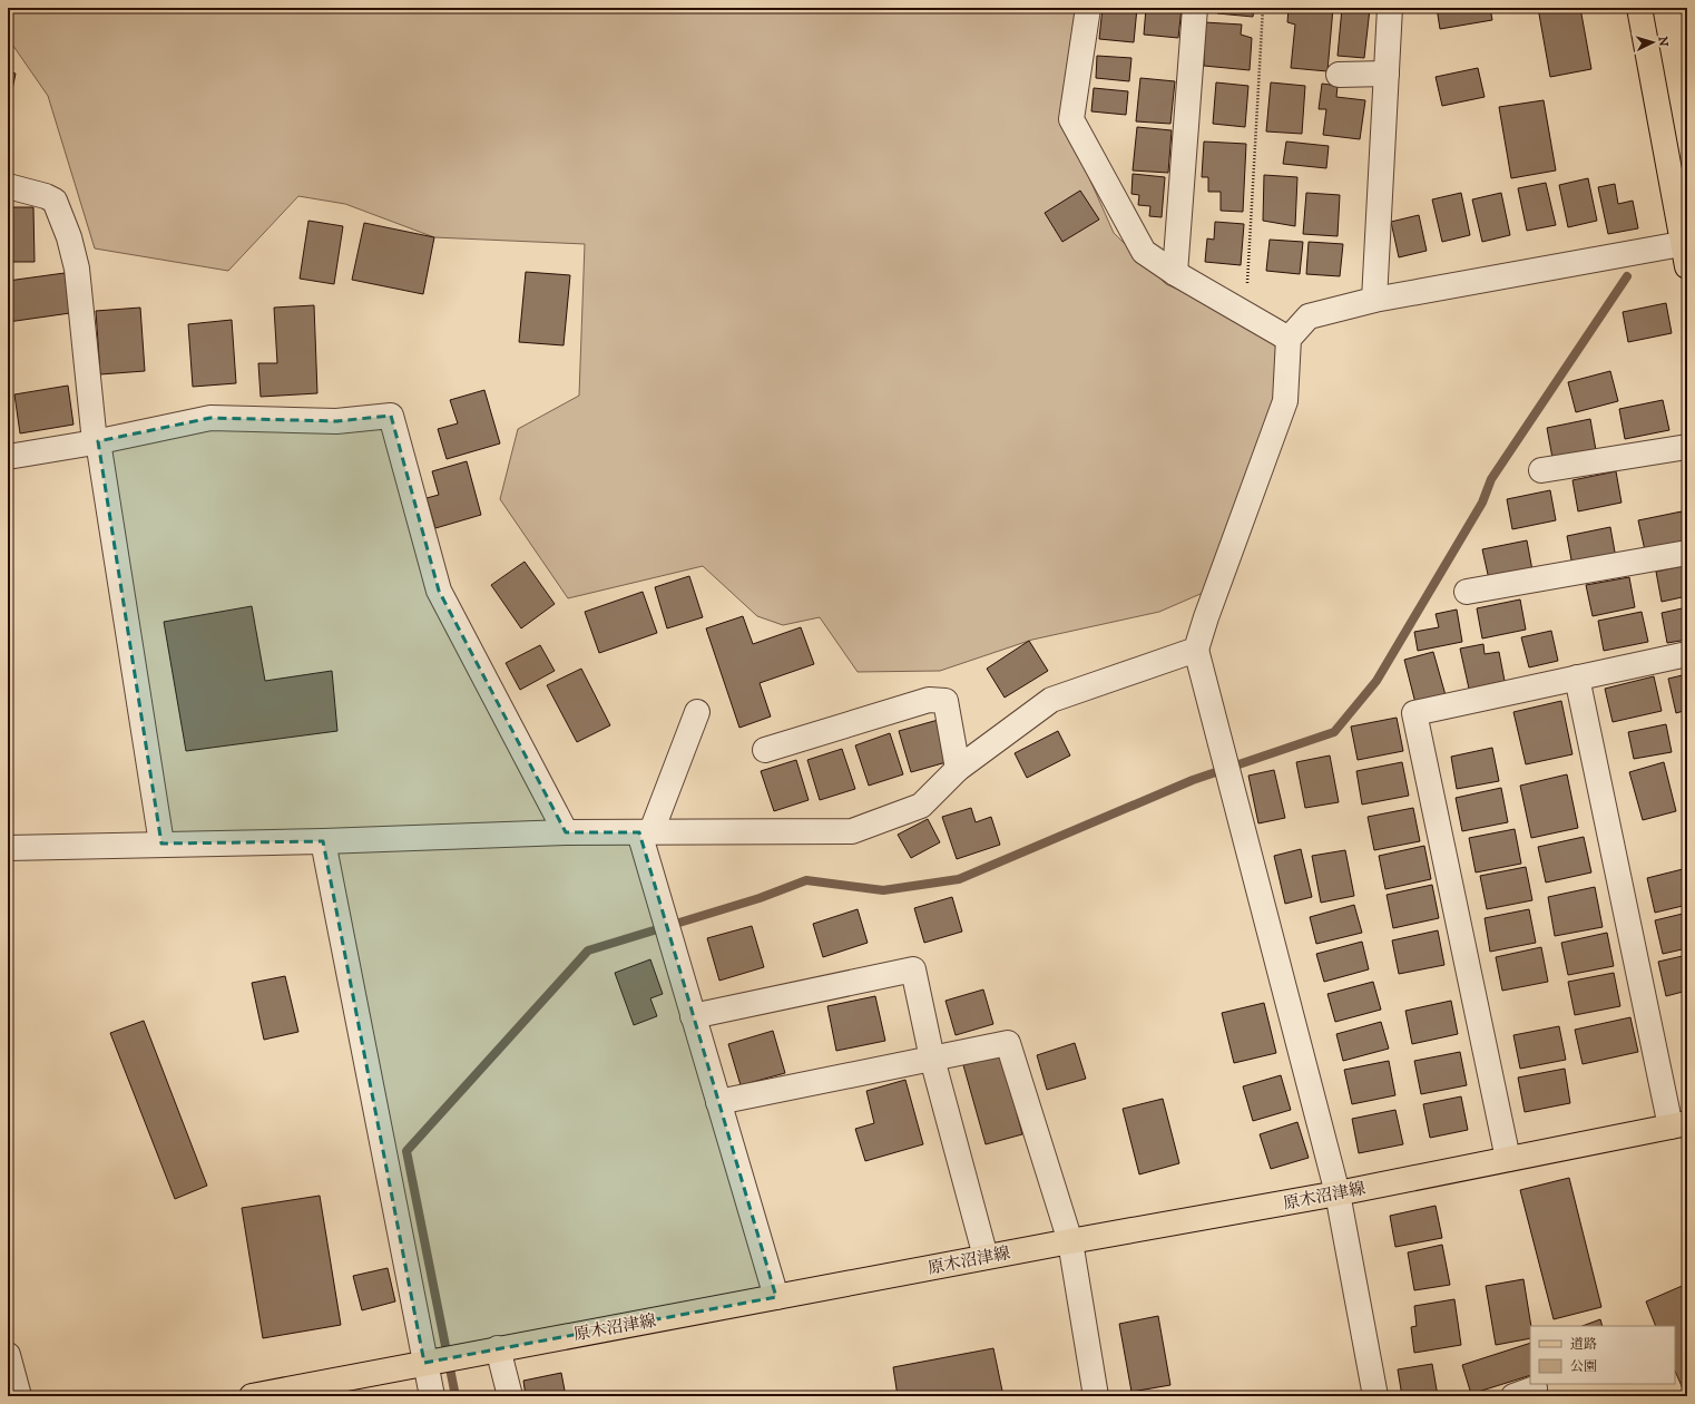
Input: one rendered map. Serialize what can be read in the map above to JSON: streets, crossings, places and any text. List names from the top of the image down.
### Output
{
  "streets": {
    "main road": ["原木沼津線"]
  },
  "legend": ["道路", "公園"],
  "north": "right"
}
